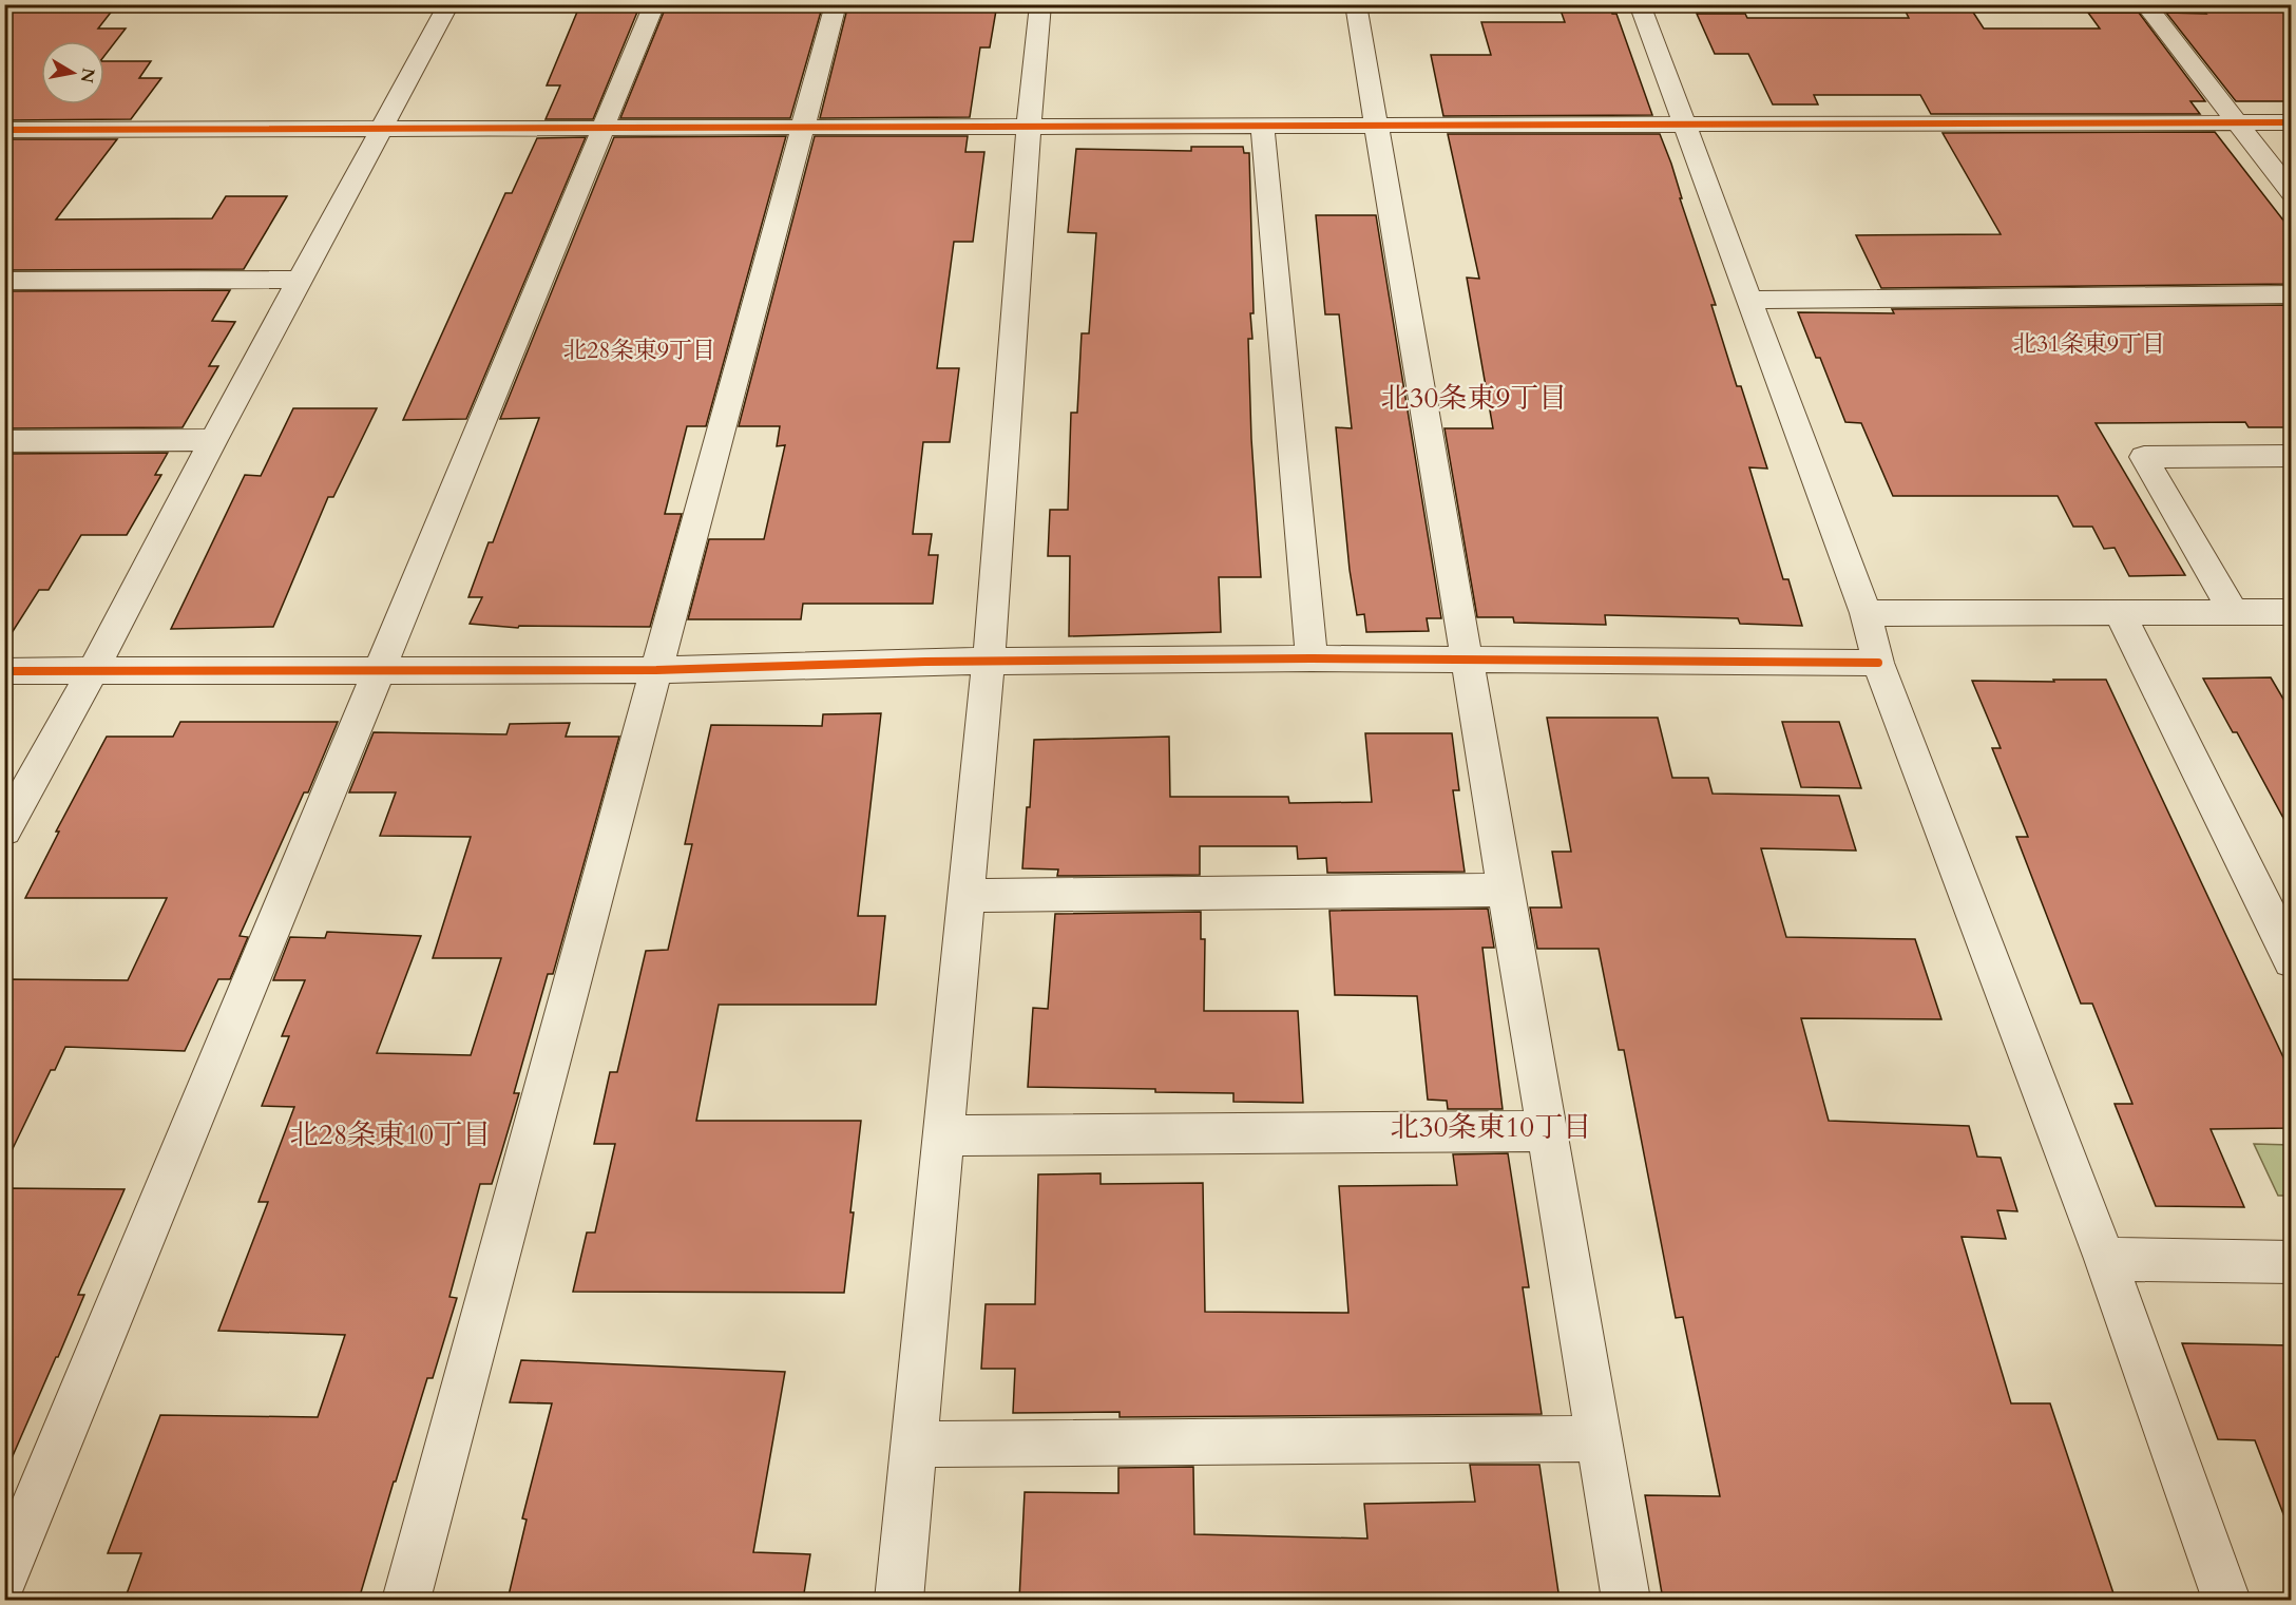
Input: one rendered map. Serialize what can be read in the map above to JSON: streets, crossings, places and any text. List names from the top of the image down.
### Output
{
  "districts": [
    "北31条東9丁目",
    "北28条東9丁目",
    "北30条東9丁目",
    "北30条東10丁目",
    "北28条東10丁目"
  ],
  "north": "right"
}
